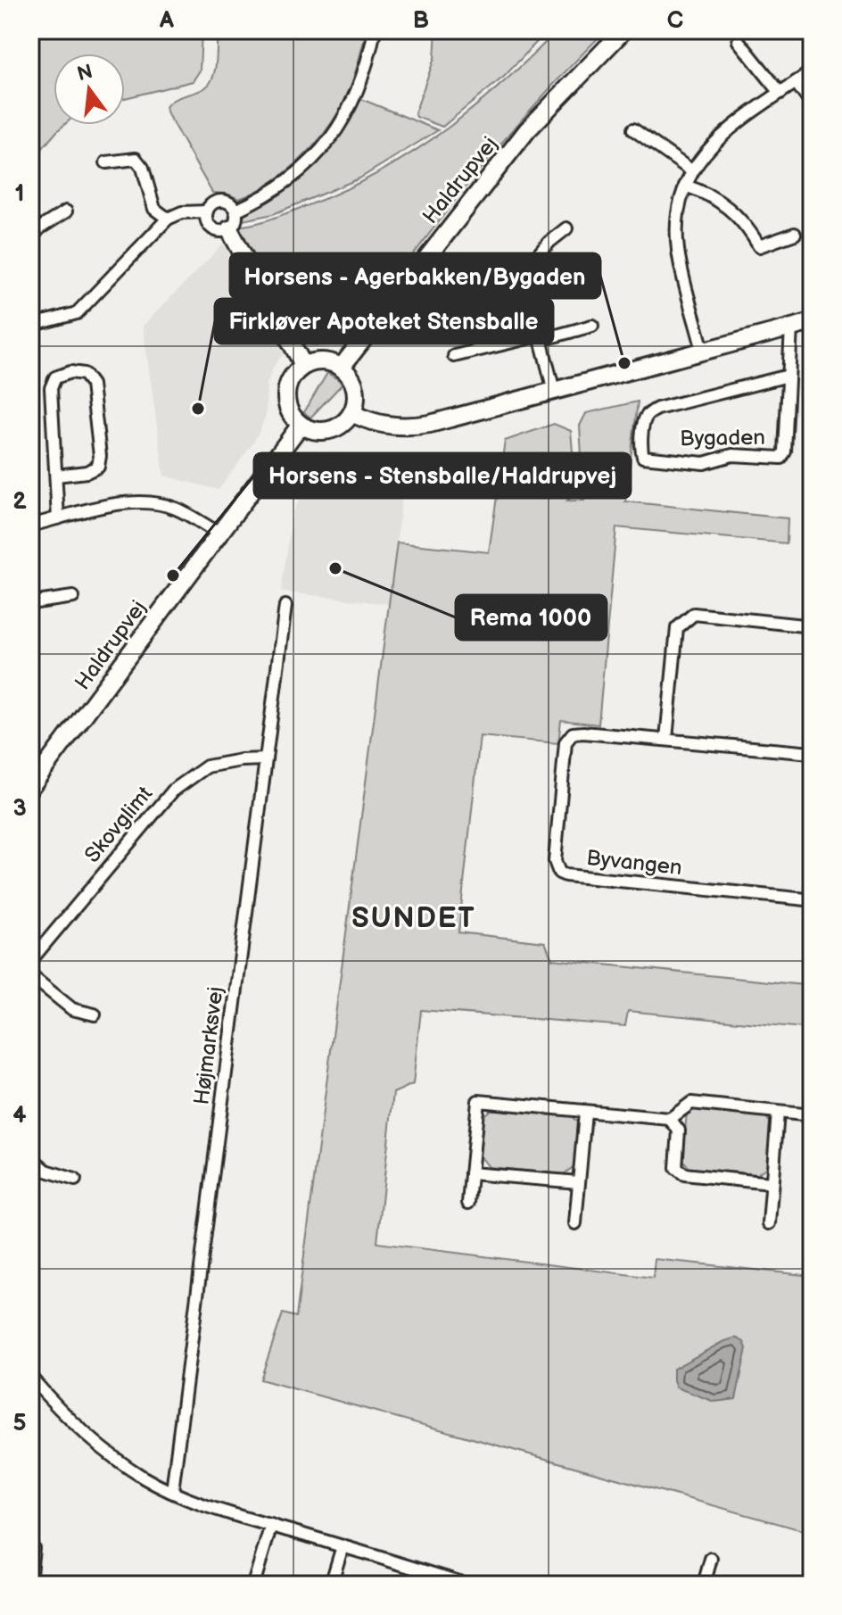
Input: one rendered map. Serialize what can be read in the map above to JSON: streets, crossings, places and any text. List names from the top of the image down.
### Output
{
  "streets": {
    "main road": ["Haldrupvej"],
    "street": [
      "Bygaden",
      "Skovglimt",
      "Byvangen",
      "Højmarksvej"
    ]
  },
  "crossings": [
    ["Skovglimt", "Højmarksvej"]
  ],
  "districts": ["SUNDET"],
  "places": [
    "Horsens - Agerbakken/Bygaden",
    "Firkløver Apoteket Stensballe",
    "Rema 1000",
    "Horsens - Stensballe/Haldrupvej"
  ],
  "north": "top",
  "grid": {
    "columns": ["A", "B", "C"],
    "rows": [
      "1",
      "2",
      "3",
      "4",
      "5"
    ]
  }
}
